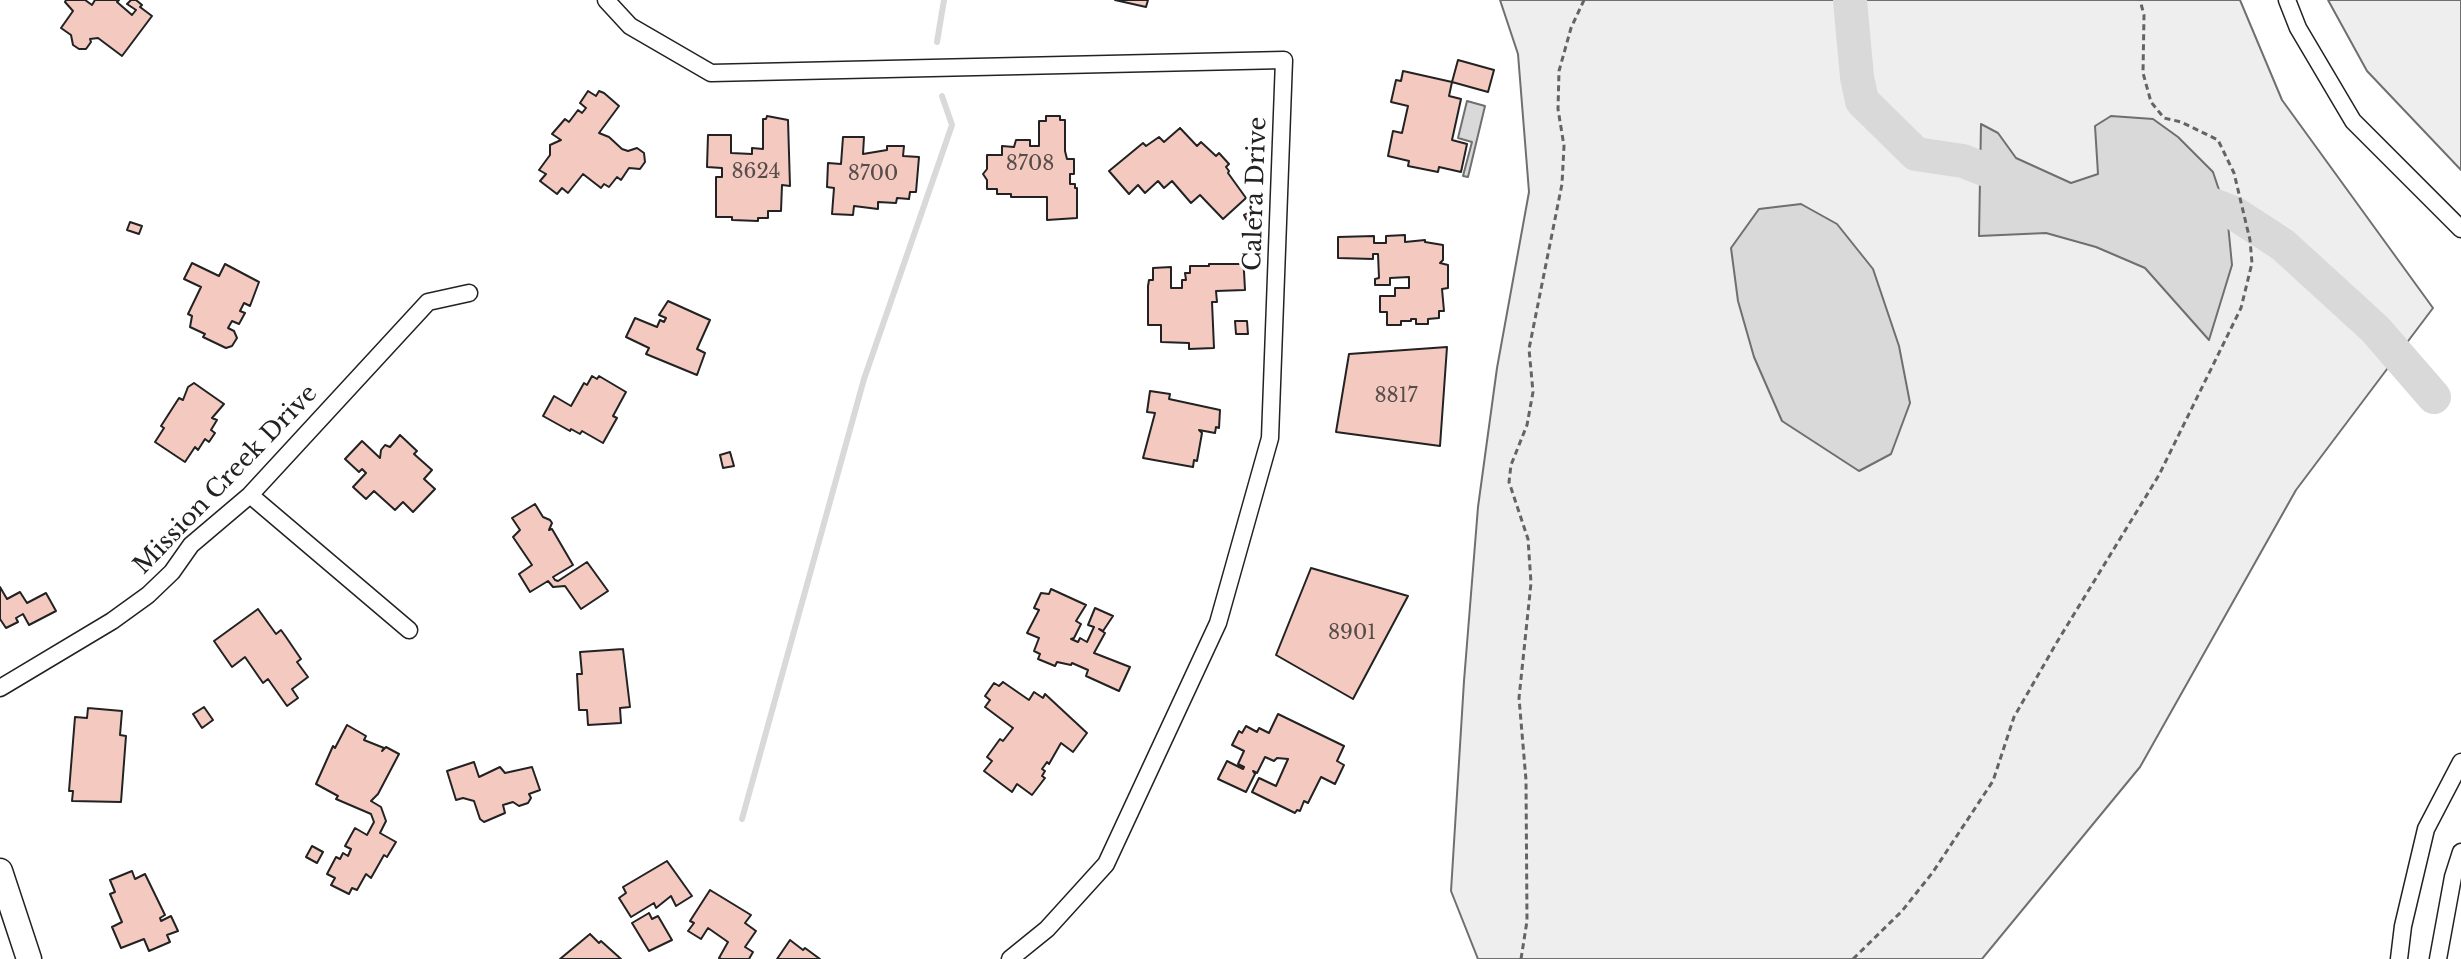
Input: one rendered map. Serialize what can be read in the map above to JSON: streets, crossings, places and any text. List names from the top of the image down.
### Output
{
  "streets": {
    "street": ["Calera Drive", "Mission Creek Drive"]
  },
  "house_numbers": [
    "8708",
    "8624",
    "8700",
    "8817",
    "8901"
  ]
}
